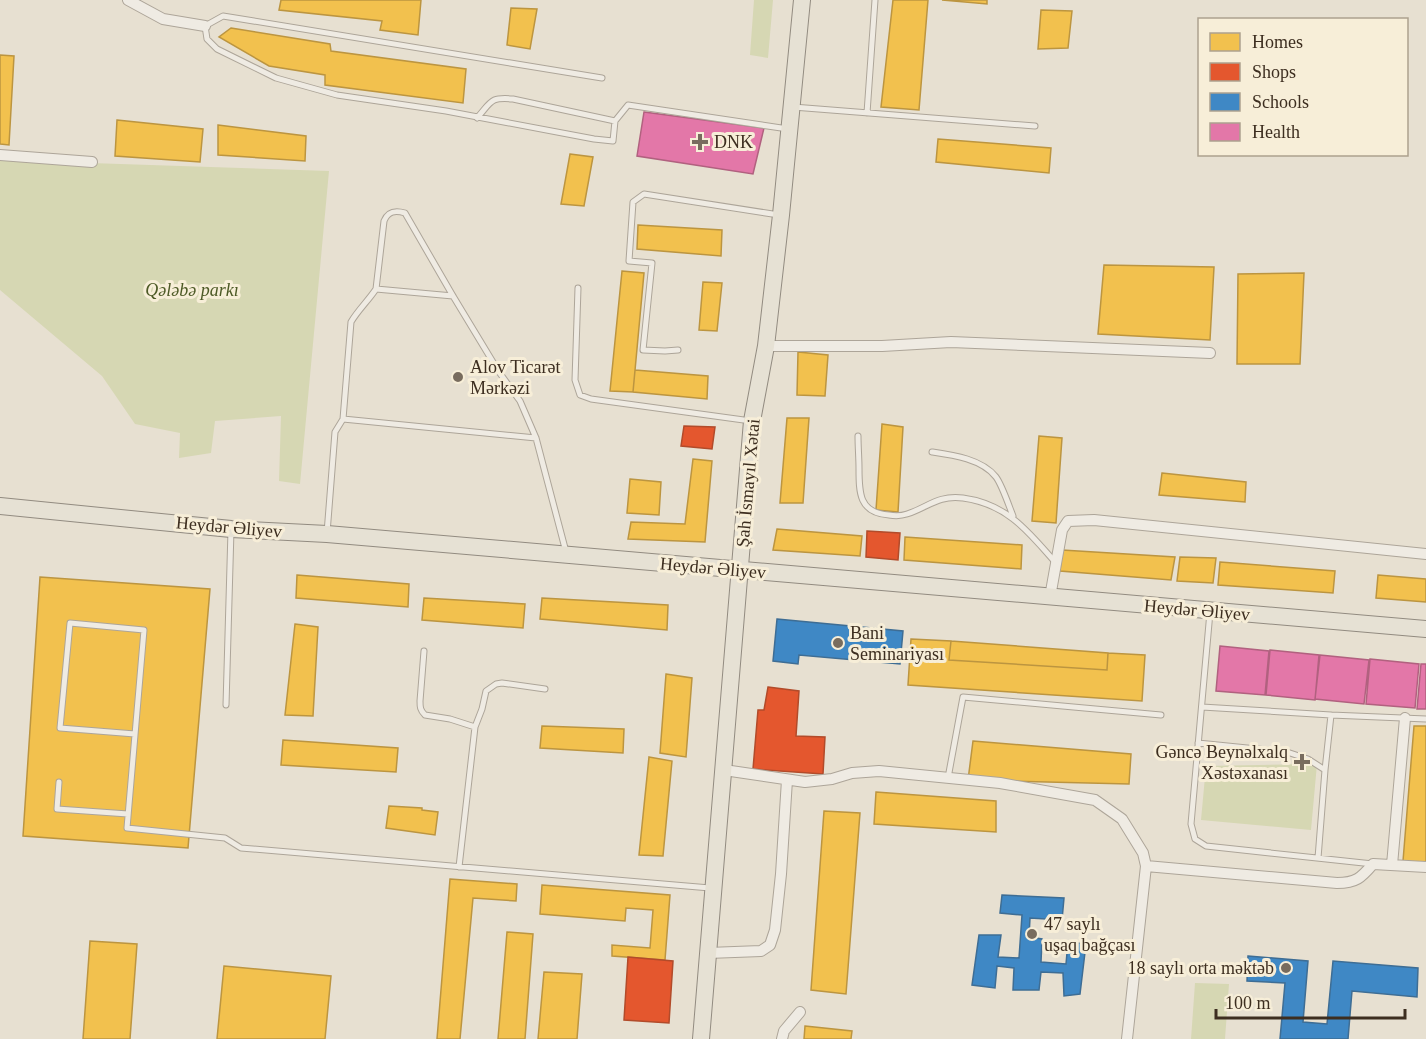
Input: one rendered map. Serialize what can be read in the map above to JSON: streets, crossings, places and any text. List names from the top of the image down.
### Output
{
  "streets": {
    "main road": ["Şah İsmayıl Xətai", "Heydər Əliyev"]
  },
  "crossings": [
    ["Şah İsmayıl Xətai", "Heydər Əliyev"]
  ],
  "parks": ["Qələbə parkı"],
  "places": {
    "health": ["DNK", "Gəncə Beynəlxalq Xəstəxanası"],
    "other": [
      "Alov Ticarət Mərkəzi",
      "Bani Seminariyası",
      "47 saylı uşaq bağçası",
      "18 saylı orta məktəb"
    ]
  },
  "legend": [
    "Homes",
    "Shops",
    "Schools",
    "Health"
  ],
  "scale_bar": "100 m"
}
